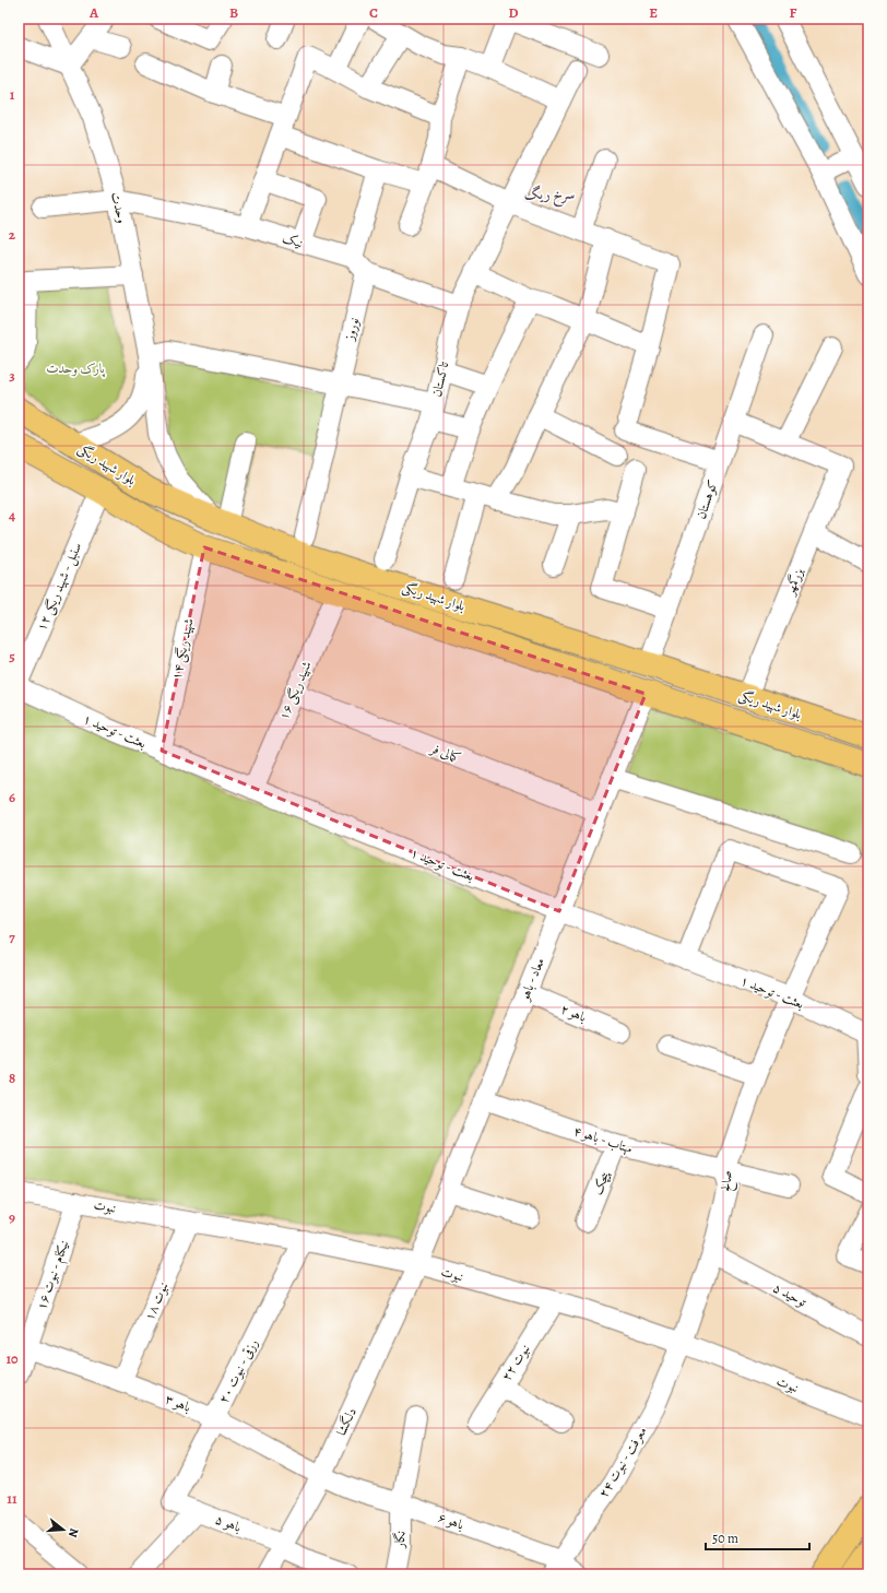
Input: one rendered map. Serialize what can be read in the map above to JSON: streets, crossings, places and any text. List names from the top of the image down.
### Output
{
  "streets": {
    "main road": ["بلوار شهید ریگی"],
    "street": [
      "وحدت",
      "نیک",
      "نوروز",
      "تاکستان",
      "کوهستان",
      "بزرگمهر",
      "سنبل - شهید ریگی ۱۲",
      "شهید ریگی ۱۴",
      "شهید ریگی ۱۶",
      "بعثت - توحید ۱",
      "کمالی فر",
      "معاد - باهو",
      "باهو ۲",
      "مهتاب - باهو ۴",
      "صالح",
      "پیچک",
      "نبوت",
      "نیکنام - نبوت ۱۶",
      "توحید ۵",
      "نبوت ۱۸",
      "نبوت ۲۲",
      "رزقی - نبوت ۲۰",
      "باهو ۳",
      "دلگشا",
      "معرفت - نبوت ۲۴",
      "باهو ۶",
      "باهو ۵",
      "نگار"
    ]
  },
  "crossings": [
    ["وحدت", "نیک"],
    ["بلوار شهید ریگی", "کوهستان"],
    ["بلوار شهید ریگی", "بزرگمهر"],
    ["بلوار شهید ریگی", "سنبل - شهید ریگی ۱۲"],
    ["بلوار شهید ریگی", "شهید ریگی ۱۴"],
    ["بلوار شهید ریگی", "شهید ریگی ۱۶"],
    ["بلوار شهید ریگی", "معاد - باهو"],
    ["شهید ریگی ۱۴", "بعثت - توحید ۱"],
    ["شهید ریگی ۱۶", "بعثت - توحید ۱"],
    ["شهید ریگی ۱۶", "کمالی فر"],
    ["بعثت - توحید ۱", "معاد - باهو"],
    ["بعثت - توحید ۱", "صالح"],
    ["کمالی فر", "معاد - باهو"],
    ["معاد - باهو", "باهو ۲"],
    ["معاد - باهو", "مهتاب - باهو ۴"],
    ["معاد - باهو", "نبوت"],
    ["معاد - باهو", "دلگشا"],
    ["مهتاب - باهو ۴", "صالح"],
    ["مهتاب - باهو ۴", "پیچک"],
    ["صالح", "نبوت"],
    ["صالح", "توحید ۵"],
    ["صالح", "معرفت - نبوت ۲۴"],
    ["نبوت", "نیکنام - نبوت ۱۶"],
    ["نبوت", "نبوت ۱۸"],
    ["نبوت", "نبوت ۲۲"],
    ["نبوت", "رزقی - نبوت ۲۰"],
    ["نبوت", "دلگشا"],
    ["نبوت", "معرفت - نبوت ۲۴"],
    ["نیکنام - نبوت ۱۶", "باهو ۳"],
    ["نبوت ۱۸", "باهو ۳"],
    ["رزقی - نبوت ۲۰", "باهو ۳"],
    ["رزقی - نبوت ۲۰", "باهو ۵"],
    ["باهو ۳", "دلگشا"],
    ["باهو ۳", "باهو ۶"],
    ["دلگشا", "باهو ۶"],
    ["دلگشا", "باهو ۵"],
    ["معرفت - نبوت ۲۴", "باهو ۶"],
    ["باهو ۶", "نگار"]
  ],
  "districts": ["سرخ ریگ"],
  "parks": ["پارک وحدت"],
  "scale_bar": "50 m",
  "north": "right",
  "grid": {
    "columns": [
      "A",
      "B",
      "C",
      "D",
      "E",
      "F"
    ],
    "rows": [
      "1",
      "2",
      "3",
      "4",
      "5",
      "6",
      "7",
      "8",
      "9",
      "10",
      "11"
    ]
  }
}
